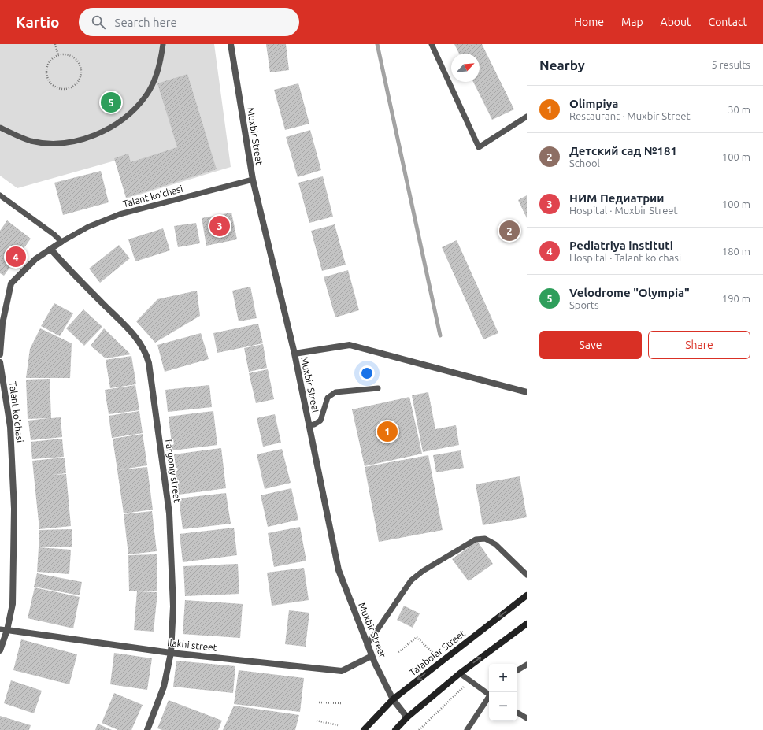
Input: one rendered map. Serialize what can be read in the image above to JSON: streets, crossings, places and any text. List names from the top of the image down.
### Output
{
  "streets": {
    "main road": ["Talabolar Street"],
    "street": [
      "Muxbir Street",
      "Talant ko'chasi",
      "Fargoniy street",
      "Ilakhi street"
    ]
  },
  "crossings": [
    ["Muxbir Street", "Talant ko'chasi"],
    ["Muxbir Street", "Ilakhi street"],
    ["Muxbir Street", "Talabolar Street"],
    ["Talant ko'chasi", "Fargoniy street"],
    ["Talant ko'chasi", "Ilakhi street"],
    ["Fargoniy street", "Ilakhi street"]
  ],
  "north": "top right",
  "page": {
    "header": "Kartio",
    "search": "Search here",
    "nav": [
      "Home",
      "Map",
      "About",
      "Contact"
    ],
    "heading": ["Nearby", "5 results"],
    "list": [
      {
        "mark": "1",
        "name": "Olimpiya",
        "note": "Restaurant · Muxbir Street",
        "value": "30 m"
      },
      {
        "mark": "2",
        "name": "Детский сад №181",
        "note": "School",
        "value": "100 m"
      },
      {
        "mark": "3",
        "name": "НИМ Педиатрии",
        "note": "Hospital · Muxbir Street",
        "value": "100 m"
      },
      {
        "mark": "4",
        "name": "Pediatriya instituti",
        "note": "Hospital · Talant ko'chasi",
        "value": "180 m"
      },
      {
        "mark": "5",
        "name": "Velodrome \"Olympia\"",
        "note": "Sports",
        "value": "190 m"
      }
    ],
    "pins": [
      "5",
      "3",
      "2",
      "4",
      "1"
    ],
    "buttons": ["Save", "Share"],
    "map_buttons": ["+", "−"]
  }
}
